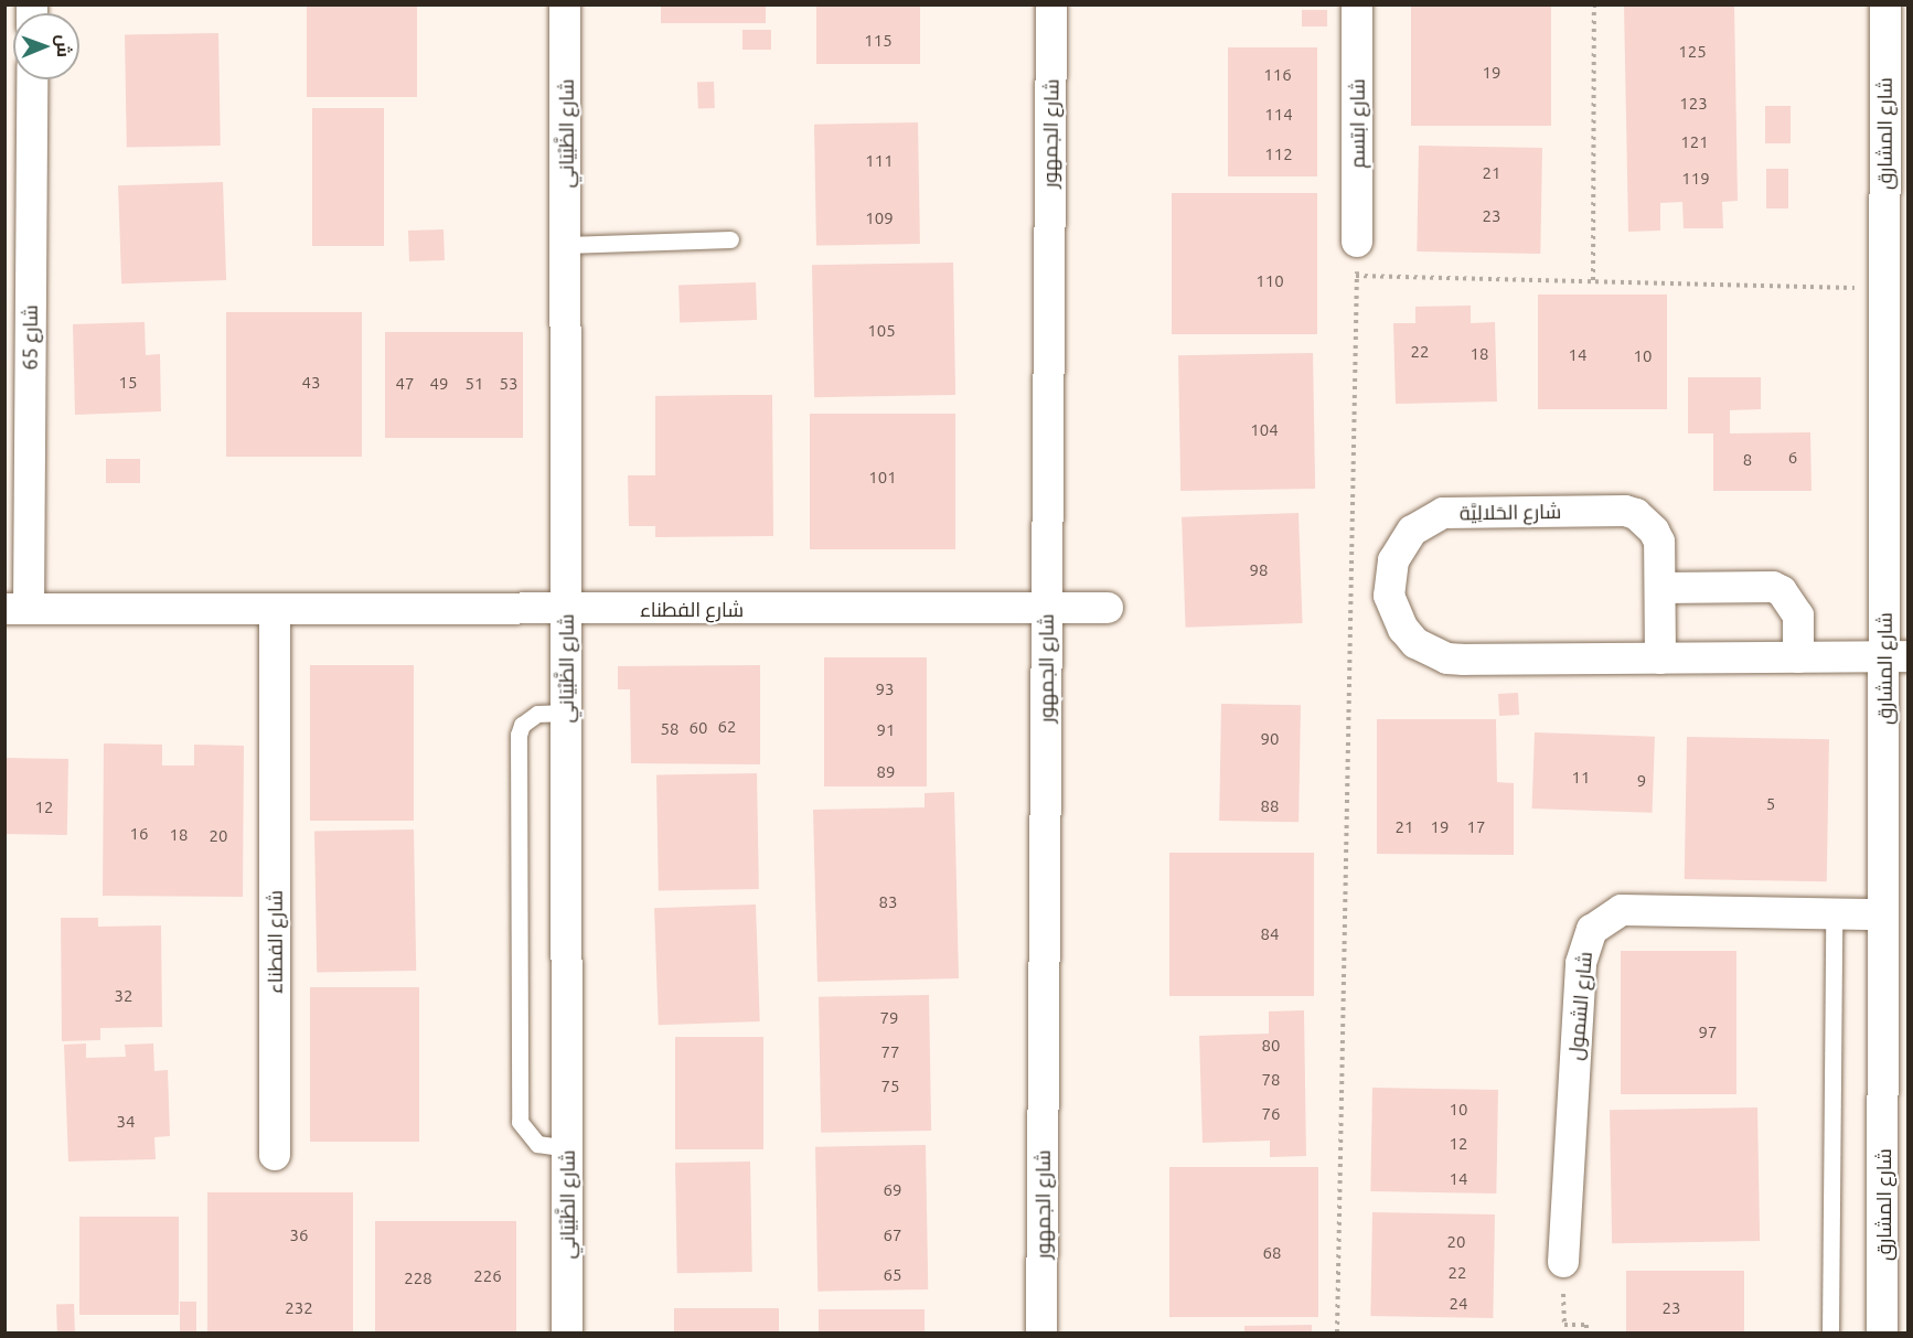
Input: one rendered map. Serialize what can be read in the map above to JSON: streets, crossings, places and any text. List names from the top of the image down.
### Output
{
  "streets": {
    "street": [
      "شارع ابتسم",
      "شارع الظَّبْيَاني",
      "شارع الجمهور",
      "شارع المشارق",
      "شارع 65",
      "شارع الحَلالِيَّة",
      "شارع الفطناء",
      "شارع الشمول"
    ]
  },
  "crossings": [
    ["شارع الظَّبْيَاني", "شارع الفطناء"],
    ["شارع الجمهور", "شارع الفطناء"],
    ["شارع المشارق", "شارع الحَلالِيَّة"],
    ["شارع المشارق", "شارع الشمول"],
    ["شارع 65", "شارع الفطناء"]
  ],
  "house_numbers": [
    "115",
    "125",
    "19",
    "116",
    "123",
    "114",
    "121",
    "112",
    "111",
    "21",
    "119",
    "23",
    "109",
    "110",
    "105",
    "22",
    "18",
    "14",
    "10",
    "15",
    "43",
    "47",
    "49",
    "51",
    "53",
    "104",
    "6",
    "8",
    "101",
    "98",
    "93",
    "62",
    "60",
    "58",
    "91",
    "90",
    "89",
    "11",
    "9",
    "5",
    "88",
    "12",
    "21",
    "19",
    "17",
    "16",
    "18",
    "20",
    "83",
    "84",
    "32",
    "79",
    "97",
    "80",
    "77",
    "78",
    "75",
    "10",
    "76",
    "34",
    "12",
    "14",
    "69",
    "36",
    "67",
    "20",
    "68",
    "22",
    "65",
    "226",
    "228",
    "24",
    "232",
    "23"
  ],
  "north": "right"
}
